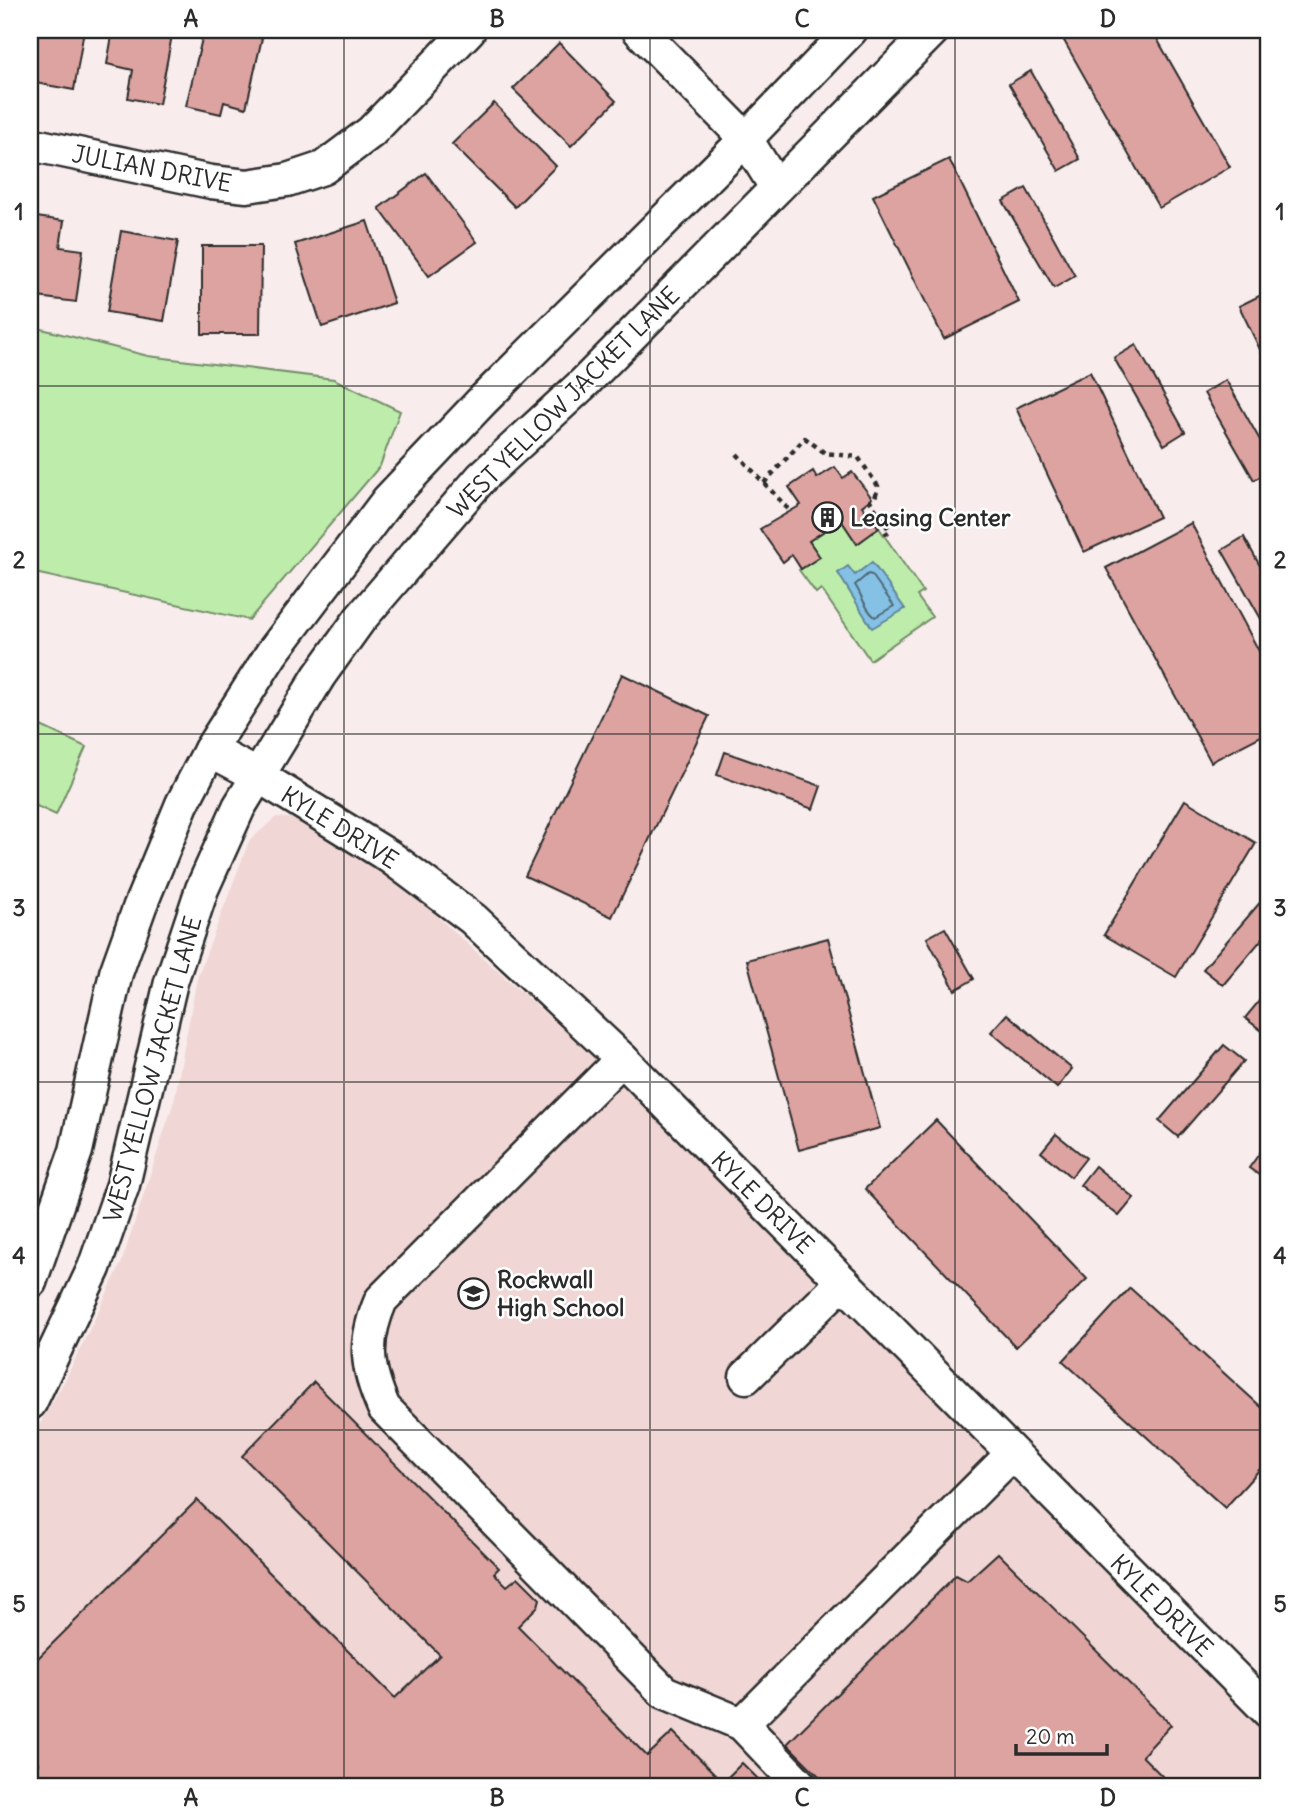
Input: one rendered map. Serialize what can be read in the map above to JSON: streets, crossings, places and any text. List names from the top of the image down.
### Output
{
  "streets": {
    "street": ["JULIAN DRIVE", "WEST YELLOW JACKET LANE", "KYLE DRIVE"]
  },
  "crossings": [
    ["WEST YELLOW JACKET LANE", "KYLE DRIVE"]
  ],
  "places": {
    "building": ["Leasing Center"],
    "school or university": ["Rockwall High School"]
  },
  "scale_bar": "20 m",
  "grid": {
    "columns": [
      "A",
      "B",
      "C",
      "D"
    ],
    "rows": [
      "1",
      "2",
      "3",
      "4",
      "5"
    ]
  }
}
